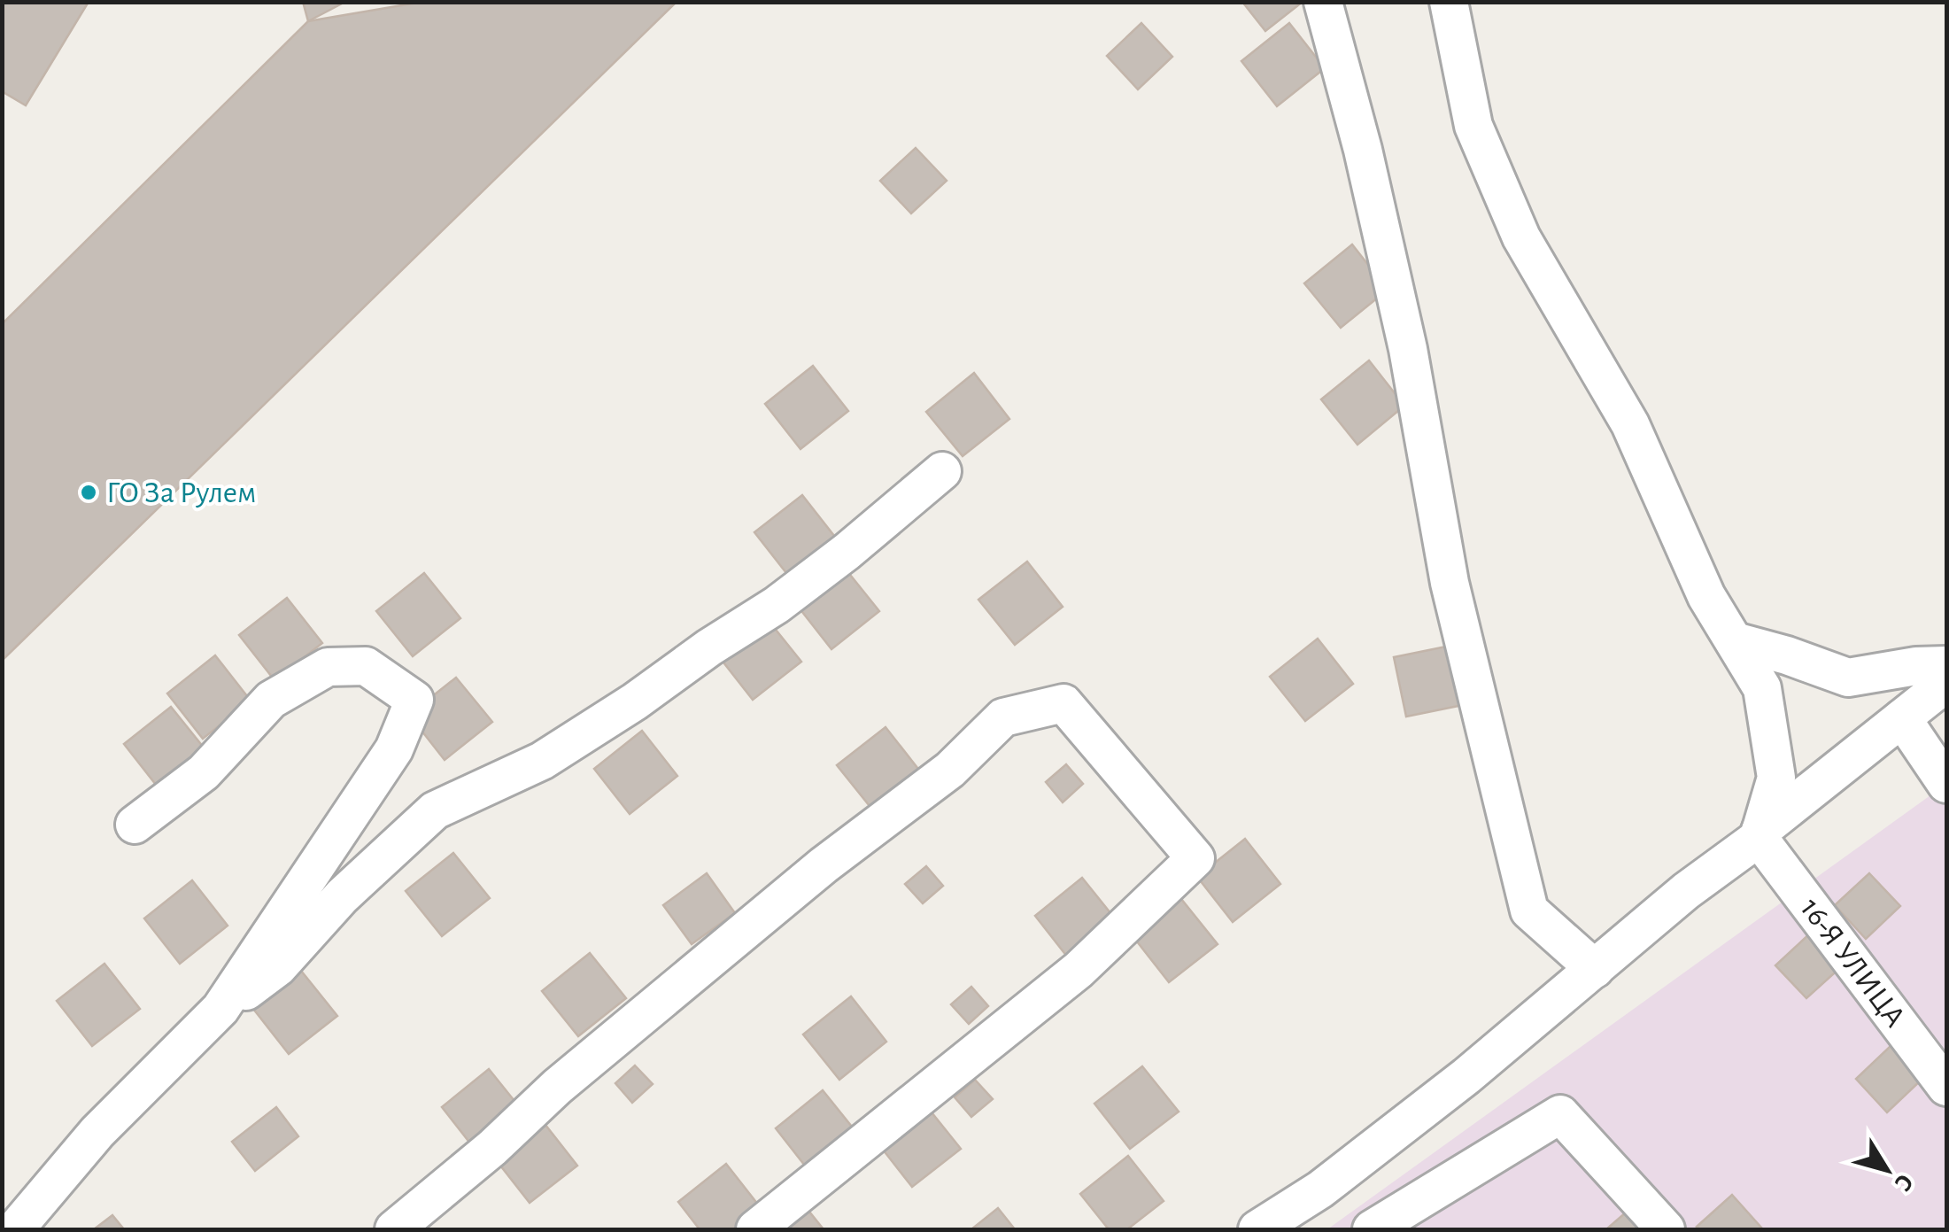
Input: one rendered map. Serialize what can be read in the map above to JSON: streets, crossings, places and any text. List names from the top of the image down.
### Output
{
  "streets": {
    "street": ["16-Я УЛИЦА"]
  },
  "places": ["ГО За Рулем"],
  "north": "bottom right"
}
